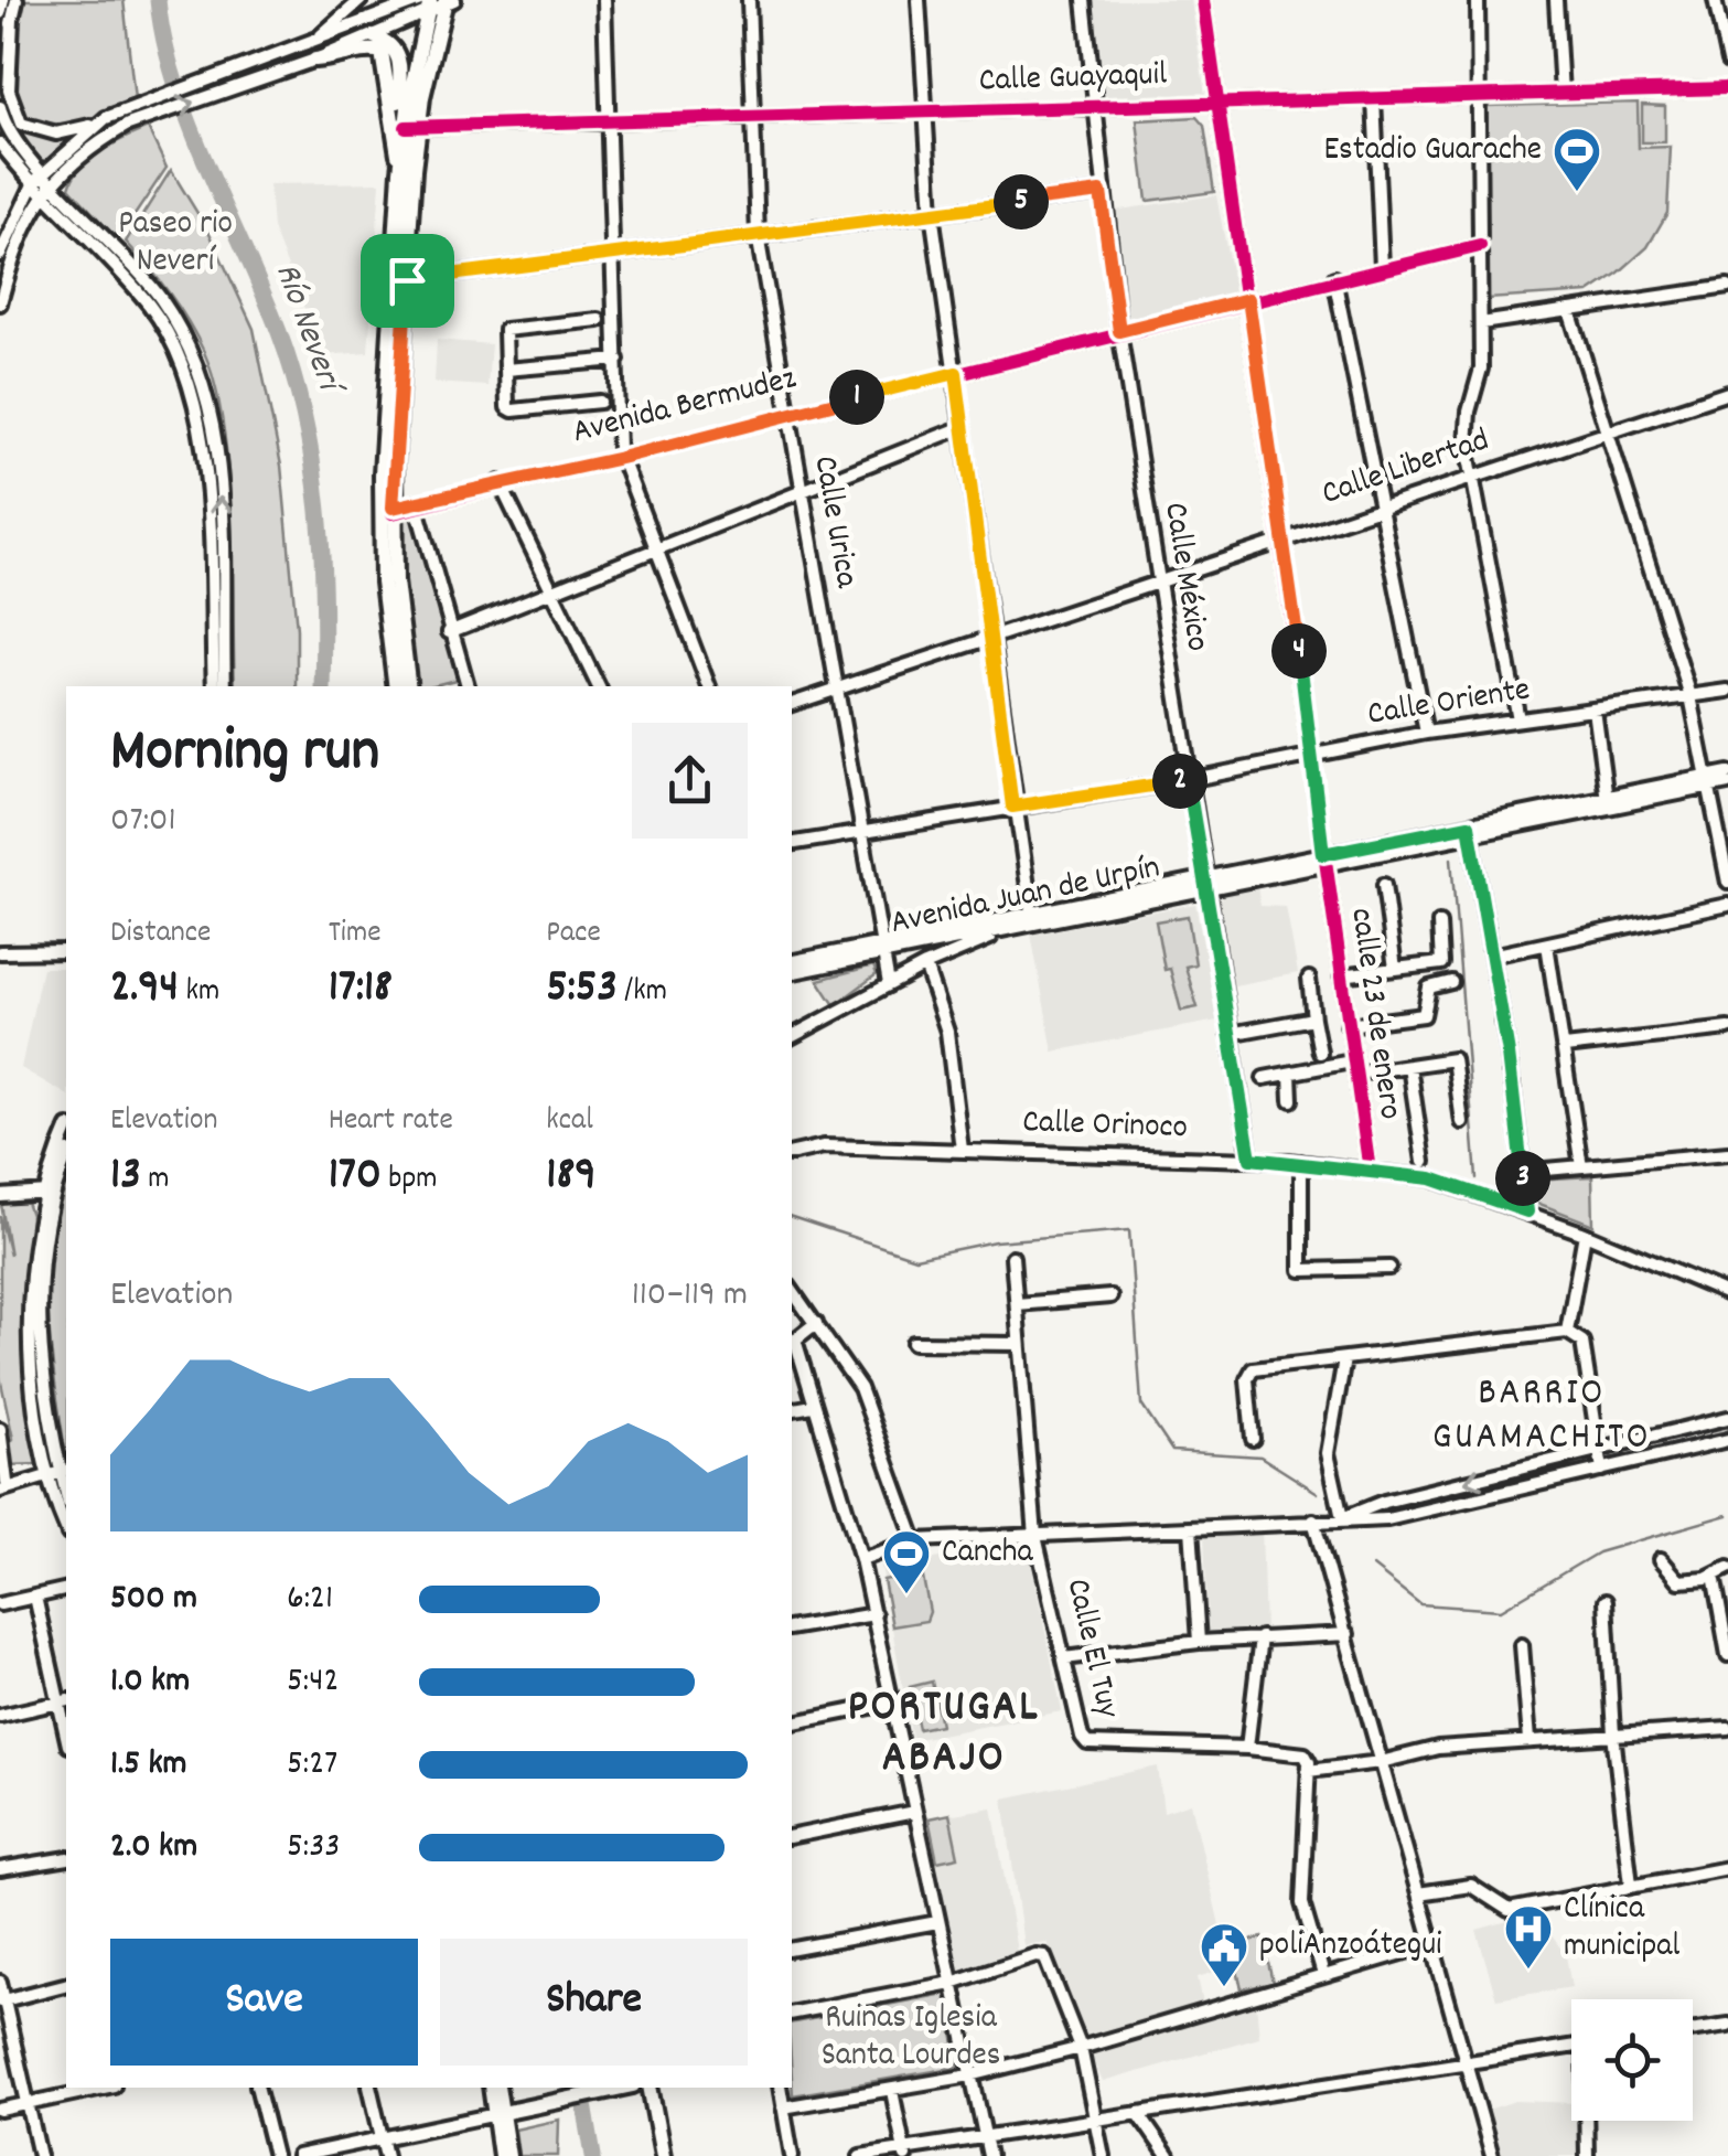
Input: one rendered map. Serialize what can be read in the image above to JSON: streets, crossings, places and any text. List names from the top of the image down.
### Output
{
  "streets": {
    "street": [
      "Calle Guayaquil",
      "Avenida Bermudez",
      "Calle Libertad",
      "Calle Urica",
      "Calle México",
      "Calle Oriente",
      "Avenida Juan de Urpín",
      "calle 23 de enero",
      "Calle Orinoco",
      "Calle El Tuy"
    ]
  },
  "crossings": [
    ["Calle Guayaquil", "Calle Urica"],
    ["Calle Guayaquil", "Calle México"],
    ["Avenida Bermudez", "Calle Urica"],
    ["Avenida Bermudez", "Calle México"],
    ["Calle Libertad", "Calle Urica"],
    ["Calle Libertad", "Calle México"],
    ["Calle Urica", "Calle Oriente"],
    ["Calle Urica", "Avenida Juan de Urpín"],
    ["Calle México", "Calle Oriente"],
    ["Calle México", "Avenida Juan de Urpín"],
    ["Calle México", "Calle Orinoco"],
    ["Avenida Juan de Urpín", "calle 23 de enero"],
    ["calle 23 de enero", "Calle Orinoco"]
  ],
  "districts": ["BARRIO GUAMACHITO", "PORTUGAL ABAJO"],
  "water": ["Río Neverí"],
  "parks": ["Paseo rio Neverí", "Ruinas Iglesia Santa Lourdes"],
  "places": {
    "sports": ["Estadio Guarache", "Cancha"],
    "hospital": ["Clínica municipal"],
    "public building": ["poliAnzoátegui"]
  },
  "page": {
    "pins": [
      "5",
      "1",
      "4",
      "2",
      "3"
    ],
    "heading": ["Morning run", "07:01"],
    "stats": [
      ["Distance", "2.94 km"],
      ["Time", "17:18"],
      ["Pace", "5:53 /km"],
      ["Elevation", "13 m"],
      ["Heart rate", "170 bpm"],
      ["kcal", "189"]
    ],
    "chart": ["Elevation", "110–119 m"],
    "list": [
      {
        "name": "500 m",
        "note": "6:21"
      },
      {
        "name": "1.0 km",
        "note": "5:42"
      },
      {
        "name": "1.5 km",
        "note": "5:27"
      },
      {
        "name": "2.0 km",
        "note": "5:33"
      }
    ],
    "buttons": ["Save", "Share"]
  }
}
